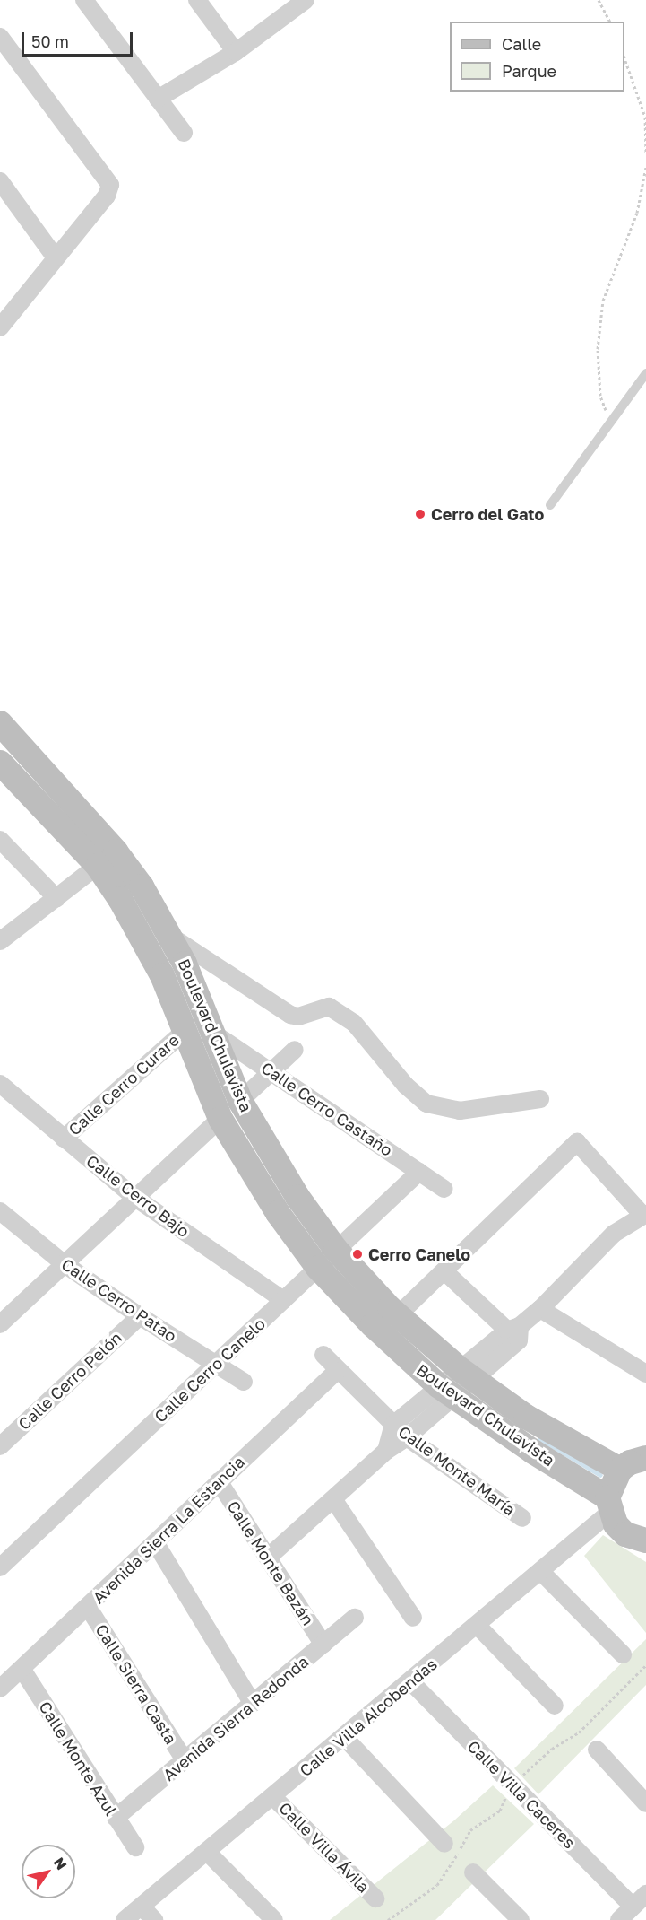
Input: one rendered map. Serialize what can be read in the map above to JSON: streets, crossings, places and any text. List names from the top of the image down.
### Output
{
  "streets": {
    "street": [
      "Boulevard Chulavista",
      "Calle Cerro Curare",
      "Calle Cerro Castaño",
      "Calle Cerro Bajo",
      "Calle Cerro Patao",
      "Calle Cerro Canelo",
      "Calle Cerro Pelón",
      "Calle Monte María",
      "Avenida Sierra La Estancia",
      "Calle Monte Bazán",
      "Calle Sierra Casta",
      "Calle Villa Alcobendas",
      "Avenida Sierra Redonda",
      "Calle Monte Azul",
      "Calle Villa Caceres",
      "Calle Villa Ávila"
    ]
  },
  "crossings": [
    ["Boulevard Chulavista", "Calle Cerro Curare"],
    ["Boulevard Chulavista", "Calle Cerro Castaño"],
    ["Boulevard Chulavista", "Calle Cerro Canelo"],
    ["Boulevard Chulavista", "Calle Villa Alcobendas"],
    ["Calle Cerro Curare", "Calle Cerro Bajo"],
    ["Calle Cerro Castaño", "Calle Cerro Canelo"],
    ["Calle Cerro Bajo", "Calle Cerro Canelo"],
    ["Calle Cerro Patao", "Calle Cerro Canelo"],
    ["Calle Cerro Patao", "Calle Cerro Pelón"],
    ["Calle Monte María", "Avenida Sierra La Estancia"],
    ["Avenida Sierra La Estancia", "Calle Monte Bazán"],
    ["Avenida Sierra La Estancia", "Calle Sierra Casta"],
    ["Avenida Sierra La Estancia", "Calle Monte Azul"],
    ["Calle Monte Bazán", "Avenida Sierra Redonda"],
    ["Calle Sierra Casta", "Avenida Sierra Redonda"],
    ["Calle Villa Alcobendas", "Calle Villa Caceres"],
    ["Calle Villa Alcobendas", "Calle Villa Ávila"],
    ["Avenida Sierra Redonda", "Calle Monte Azul"]
  ],
  "places": ["Cerro del Gato", "Cerro Canelo"],
  "legend": ["Calle", "Parque"],
  "scale_bar": "50 m",
  "north": "top right"
}
